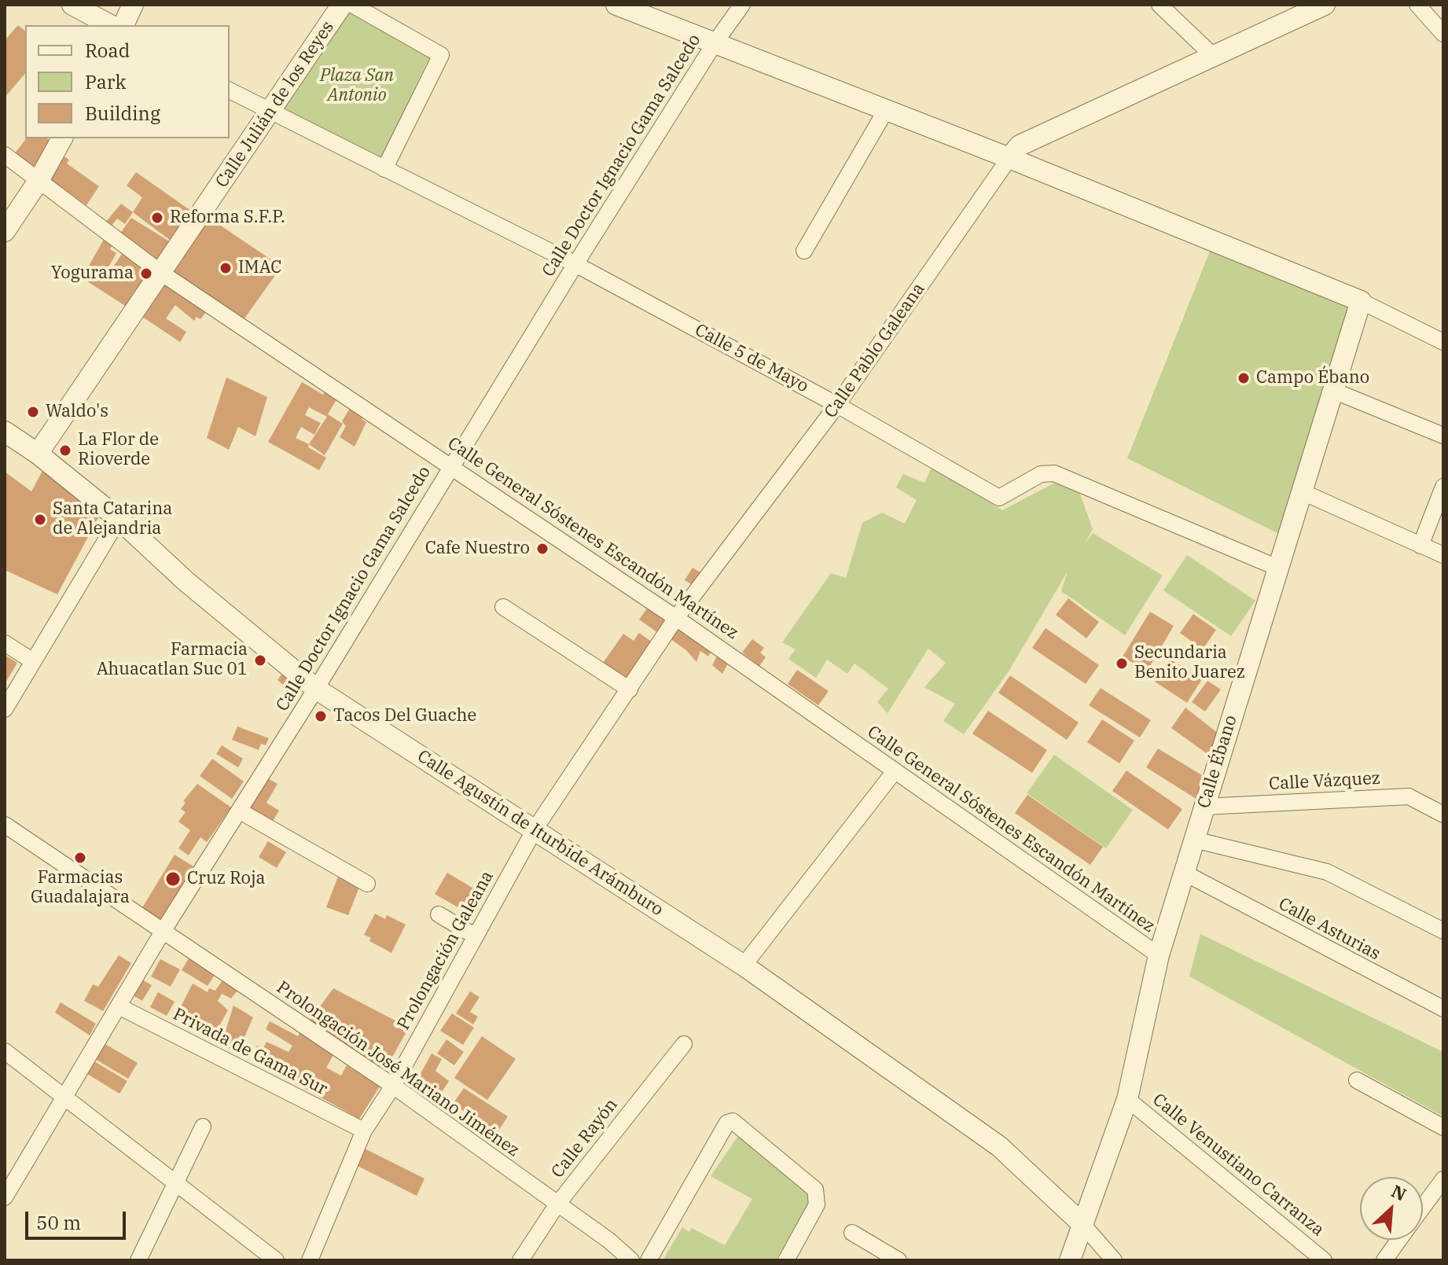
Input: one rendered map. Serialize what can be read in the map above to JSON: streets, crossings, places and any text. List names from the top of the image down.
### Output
{
  "streets": {
    "street": [
      "Calle Julián de los Reyes",
      "Calle Doctor Ignacio Gama Salcedo",
      "Calle Pablo Galeana",
      "Calle 5 de Mayo",
      "Calle General Sóstenes Escandón Martínez",
      "Calle Ébano",
      "Calle Vázquez",
      "Calle Agustín de Iturbide Arámburo",
      "Calle Asturias",
      "Prolongación Galeana",
      "Privada de Gama Sur",
      "Prolongación José Mariano Jiménez",
      "Calle Rayón",
      "Calle Venustiano Carranza"
    ]
  },
  "crossings": [
    ["Calle Julián de los Reyes", "Calle 5 de Mayo"],
    ["Calle Julián de los Reyes", "Calle General Sóstenes Escandón Martínez"],
    ["Calle Julián de los Reyes", "Calle Agustín de Iturbide Arámburo"],
    ["Calle Doctor Ignacio Gama Salcedo", "Calle 5 de Mayo"],
    ["Calle Doctor Ignacio Gama Salcedo", "Calle General Sóstenes Escandón Martínez"],
    ["Calle Doctor Ignacio Gama Salcedo", "Calle Agustín de Iturbide Arámburo"],
    ["Calle Doctor Ignacio Gama Salcedo", "Privada de Gama Sur"],
    ["Calle Doctor Ignacio Gama Salcedo", "Prolongación José Mariano Jiménez"],
    ["Calle Pablo Galeana", "Calle 5 de Mayo"],
    ["Calle Pablo Galeana", "Calle General Sóstenes Escandón Martínez"],
    ["Calle Pablo Galeana", "Calle Agustín de Iturbide Arámburo"],
    ["Calle Pablo Galeana", "Prolongación Galeana"],
    ["Calle 5 de Mayo", "Calle Ébano"],
    ["Calle General Sóstenes Escandón Martínez", "Calle Ébano"],
    ["Calle Ébano", "Calle Vázquez"],
    ["Calle Ébano", "Calle Agustín de Iturbide Arámburo"],
    ["Calle Ébano", "Calle Asturias"],
    ["Calle Ébano", "Calle Venustiano Carranza"],
    ["Calle Agustín de Iturbide Arámburo", "Prolongación Galeana"],
    ["Prolongación Galeana", "Privada de Gama Sur"],
    ["Prolongación Galeana", "Prolongación José Mariano Jiménez"],
    ["Prolongación José Mariano Jiménez", "Calle Rayón"]
  ],
  "parks": ["Plaza San Antonio"],
  "places": [
    "Reforma S.F.P.",
    "IMAC",
    "Yogurama",
    "Campo Ébano",
    "Waldo's",
    "La Flor de Rioverde",
    "Santa Catarina de Alejandria",
    "Cafe Nuestro",
    "Farmacia Ahuacatlan Suc 01",
    "Secundaria Benito Juarez",
    "Tacos Del Guache",
    "Farmacias Guadalajara",
    "Cruz Roja"
  ],
  "legend": ["Road", "Park", "Building"],
  "scale_bar": "50 m",
  "north": "top right"
}
